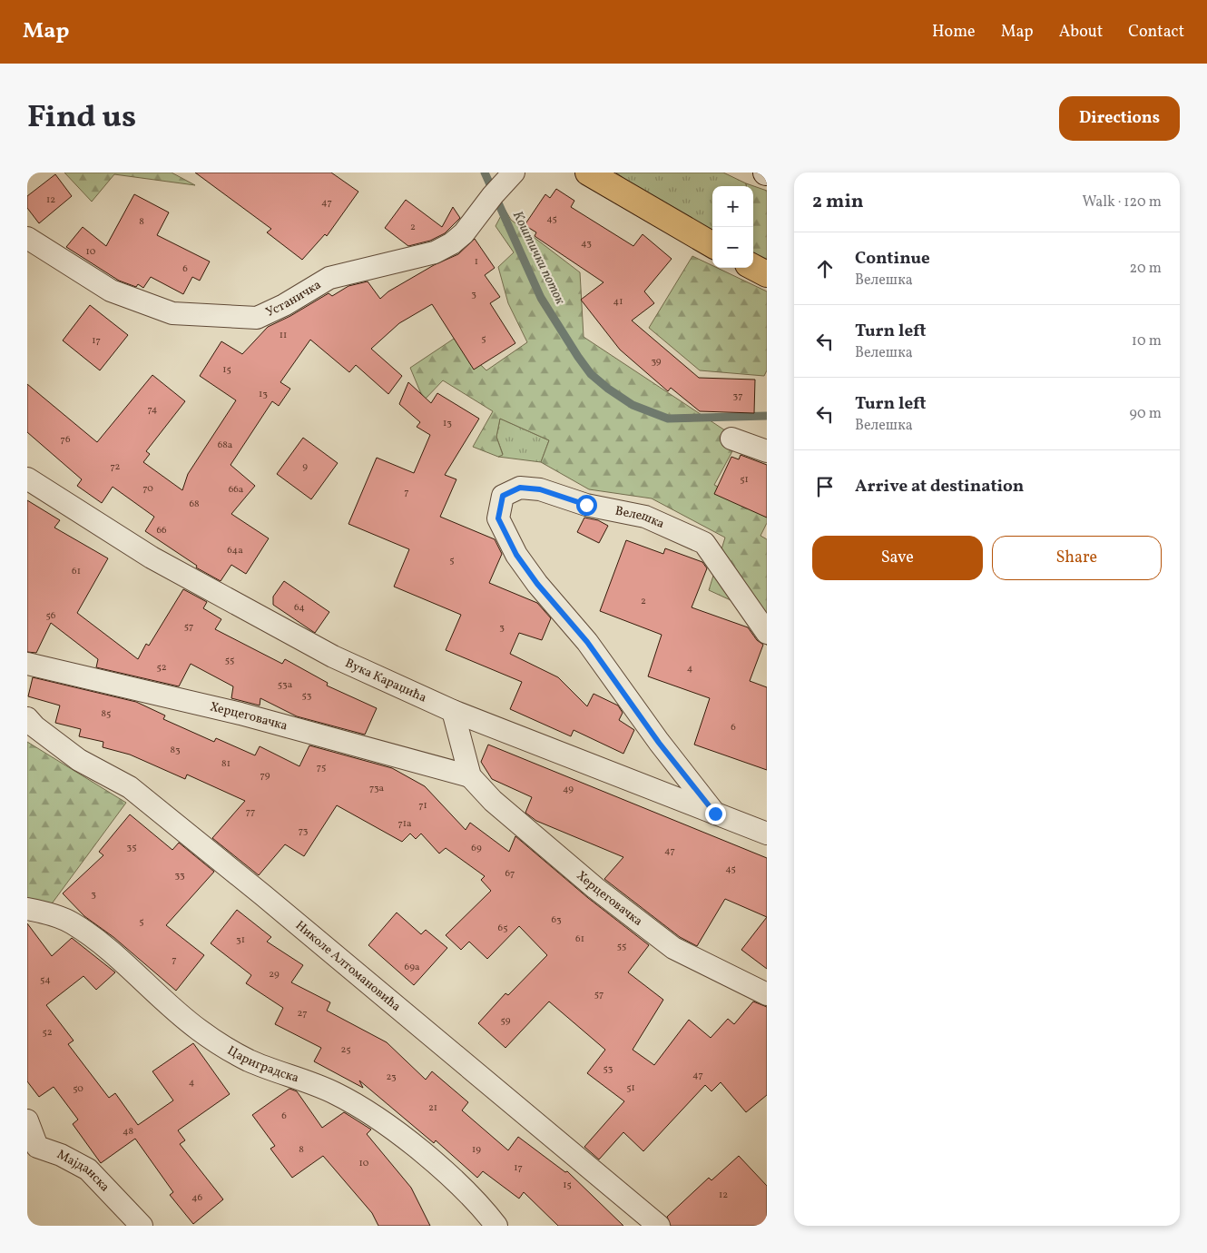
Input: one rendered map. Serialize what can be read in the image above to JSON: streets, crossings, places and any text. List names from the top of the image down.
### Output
{
  "streets": {
    "street": [
      "Устаничка",
      "Велешка",
      "Вука Караџића",
      "Херцеговачка",
      "Николе Алтомановића",
      "Цариградска",
      "Мајданска"
    ]
  },
  "crossings": [
    ["Велешка", "Вука Караџића"],
    ["Вука Караџића", "Херцеговачка"]
  ],
  "water": ["Коштички поток"],
  "house_numbers": [
    "12",
    "47",
    "45",
    "8",
    "2",
    "43",
    "10",
    "1",
    "6",
    "3",
    "41",
    "11",
    "5",
    "17",
    "39",
    "15",
    "13",
    "37",
    "74",
    "13",
    "76",
    "68a",
    "72",
    "9",
    "51",
    "70",
    "66a",
    "7",
    "68",
    "66",
    "64a",
    "5",
    "61",
    "2",
    "64",
    "56",
    "57",
    "3",
    "55",
    "52",
    "4",
    "53a",
    "53",
    "85",
    "6",
    "83",
    "81",
    "75",
    "79",
    "73a",
    "49",
    "71",
    "77",
    "71a",
    "73",
    "35",
    "69",
    "47",
    "45",
    "67",
    "33",
    "3",
    "63",
    "5",
    "65",
    "61",
    "31",
    "55",
    "7",
    "69a",
    "29",
    "54",
    "57",
    "27",
    "59",
    "52",
    "25",
    "53",
    "47",
    "23",
    "4",
    "51",
    "50",
    "21",
    "6",
    "48",
    "8",
    "19",
    "10",
    "17",
    "15",
    "12",
    "46"
  ],
  "page": {
    "header": "Map",
    "nav": [
      "Home",
      "Map",
      "About",
      "Contact"
    ],
    "title": "Find us",
    "buttons": [
      "Directions",
      ["Save", "Share"]
    ],
    "heading": ["2 min", "Walk · 120 m"],
    "map_buttons": ["+", "−"],
    "list": [
      ["Continue", "Велешка", "20 m"],
      ["Turn left", "Велешка", "10 m"],
      ["Turn left", "Велешка", "90 m"],
      "Arrive at destination"
    ]
  }
}
